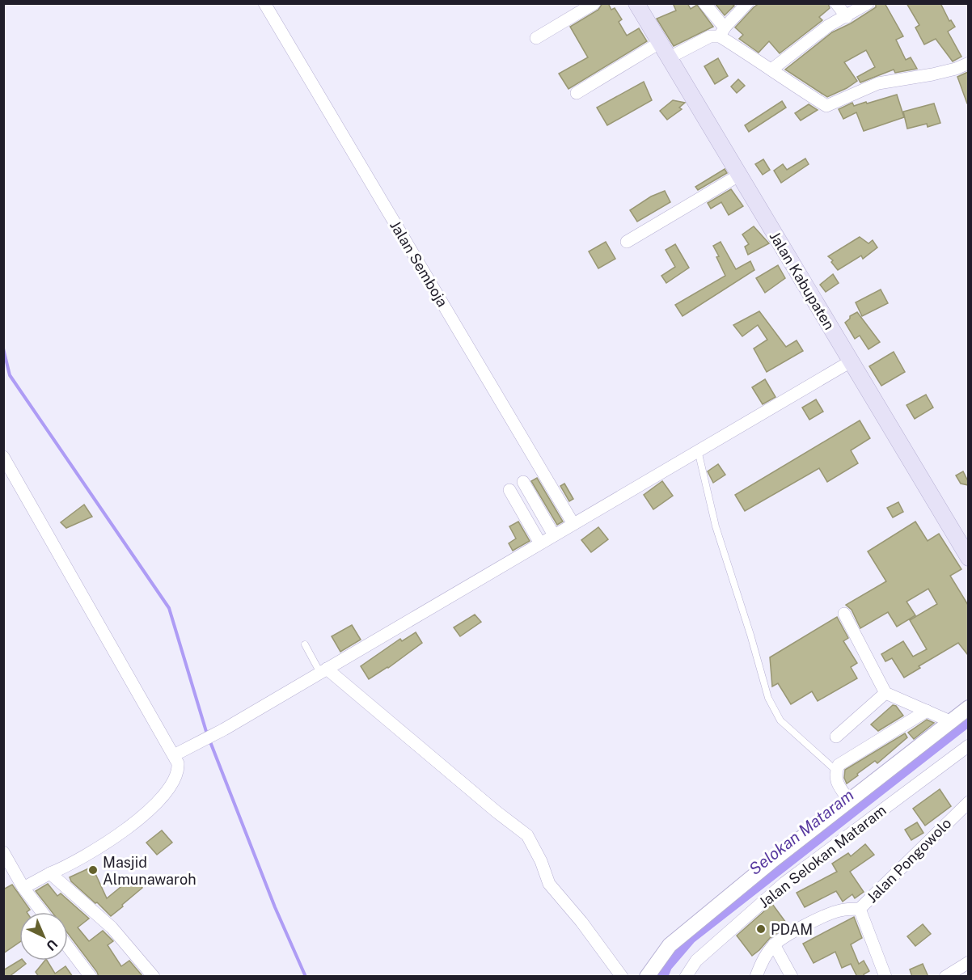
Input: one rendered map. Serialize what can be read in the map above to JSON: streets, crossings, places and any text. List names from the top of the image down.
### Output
{
  "streets": {
    "main road": ["Jalan Kabupaten"],
    "street": ["Jalan Semboja", "Jalan Selokan Mataram", "Jalan Pongowolo"]
  },
  "water": ["Selokan Mataram"],
  "places": ["Masjid Almunawaroh", "PDAM"],
  "north": "bottom right"
}
